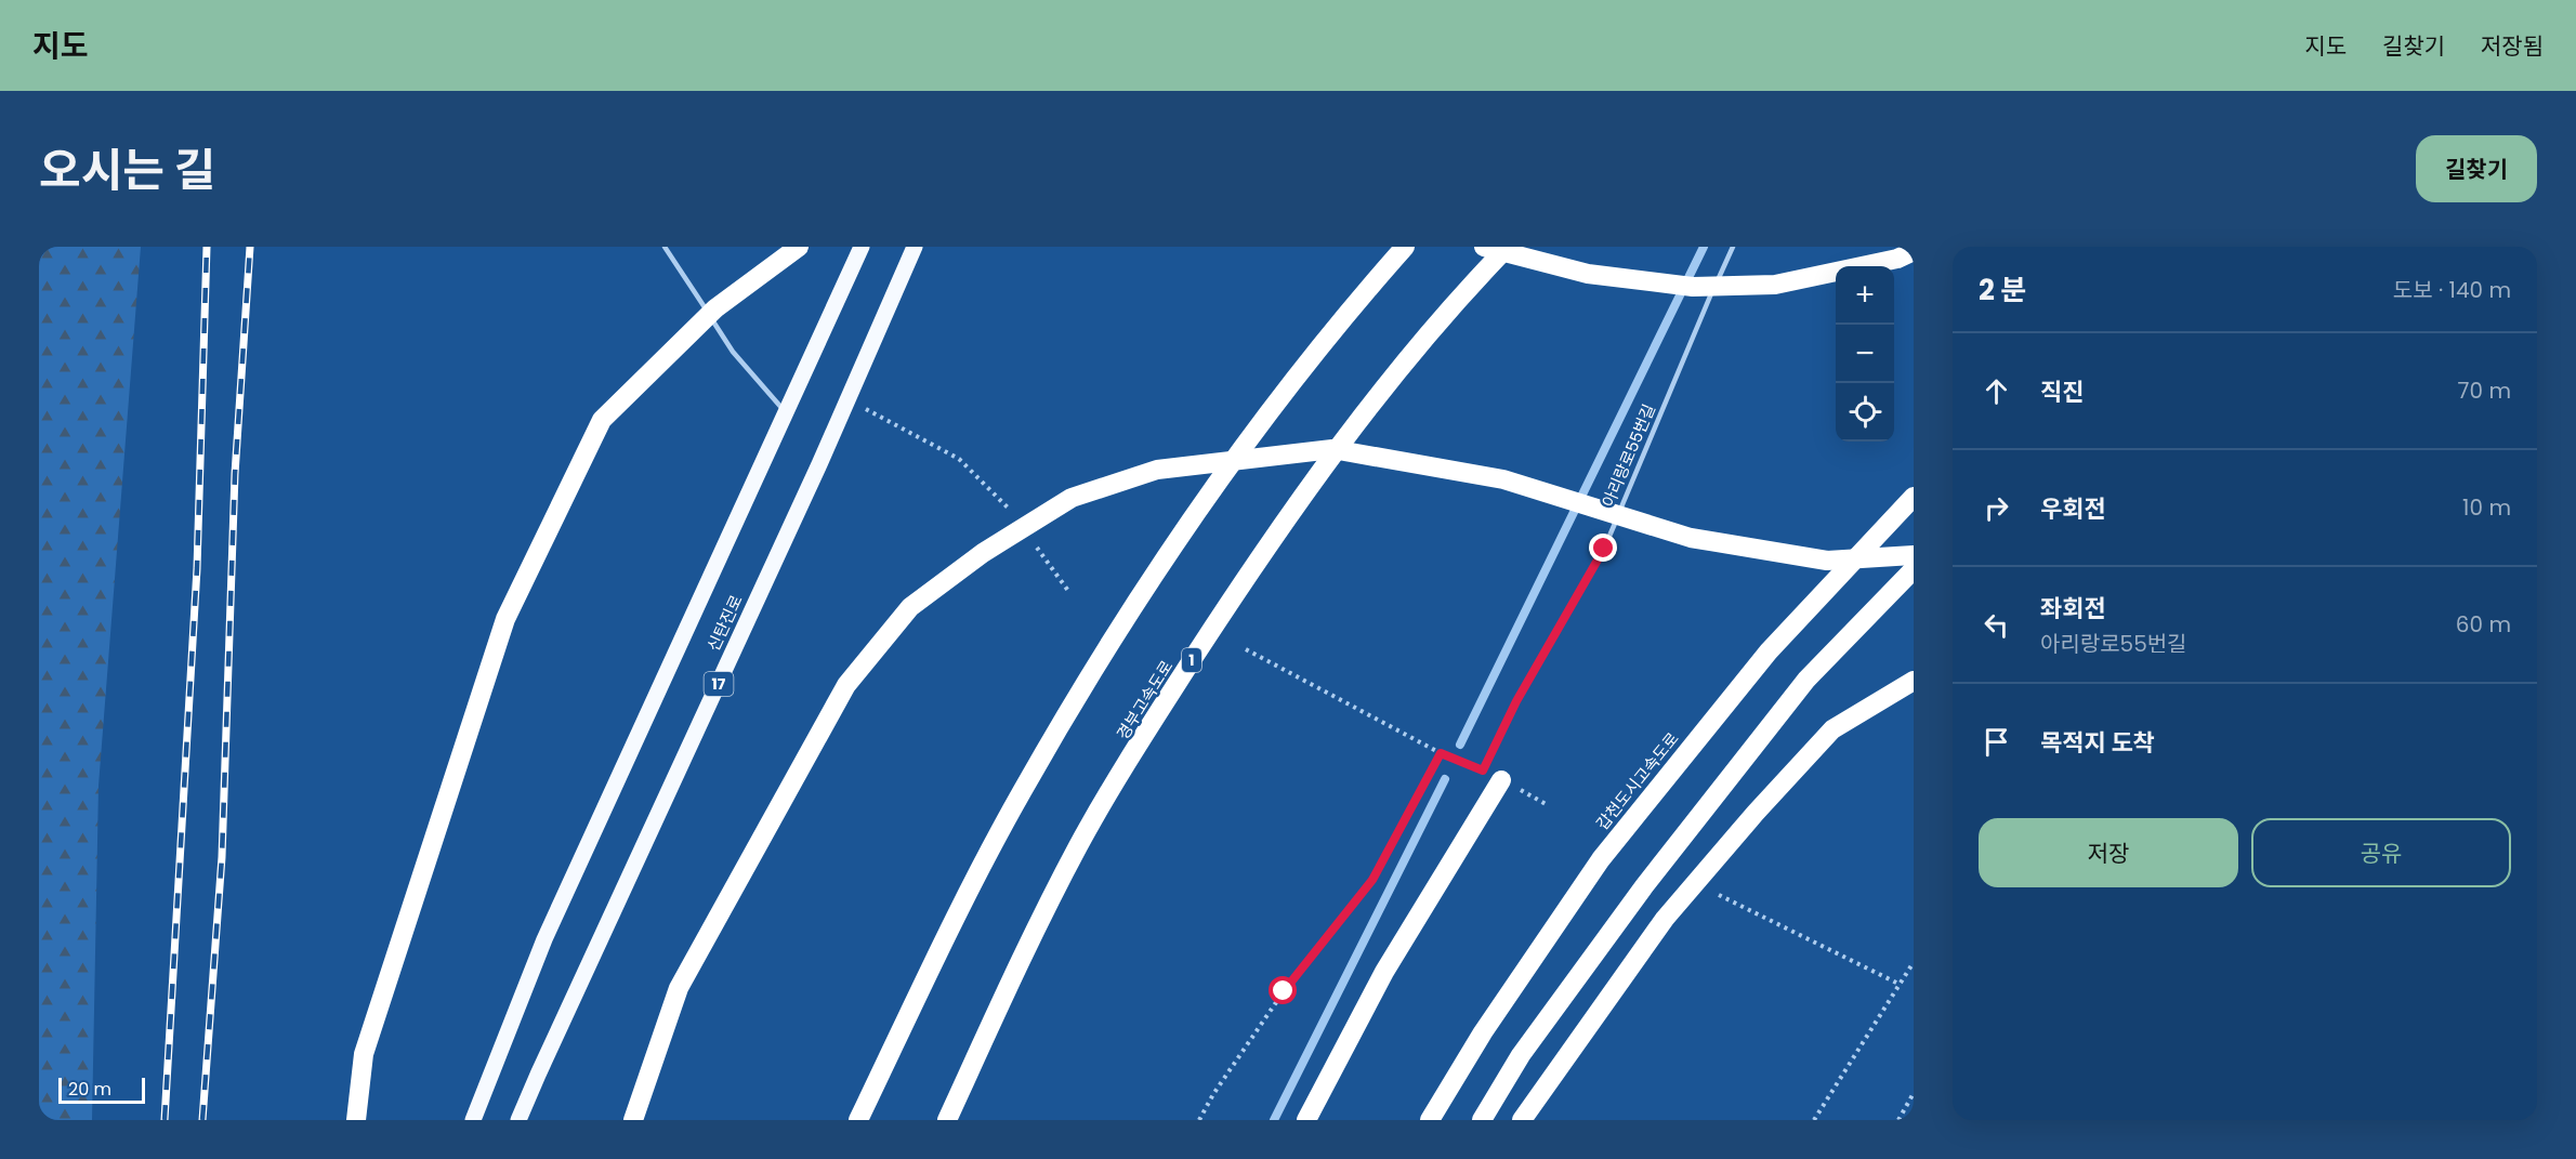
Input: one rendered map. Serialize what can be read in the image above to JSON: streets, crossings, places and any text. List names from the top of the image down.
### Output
{
  "streets": {
    "highway": ["1", "경부고속도로", "갑천도시고속도로"],
    "main road": ["신탄진로", "17"],
    "lane": ["아리랑로55번길"]
  },
  "scale_bar": "20 m",
  "page": {
    "header": "지도",
    "nav": ["지도", "길찾기", "저장됨"],
    "title": "오시는 길",
    "buttons": [
      "길찾기",
      ["저장", "공유"]
    ],
    "heading": ["2 분", "도보 · 140 m"],
    "map_buttons": ["+", "−"],
    "list": [
      ["직진", "70 m"],
      ["우회전", "10 m"],
      ["좌회전", "아리랑로55번길", "60 m"],
      "목적지 도착"
    ],
    "scale": "20 m"
  }
}
